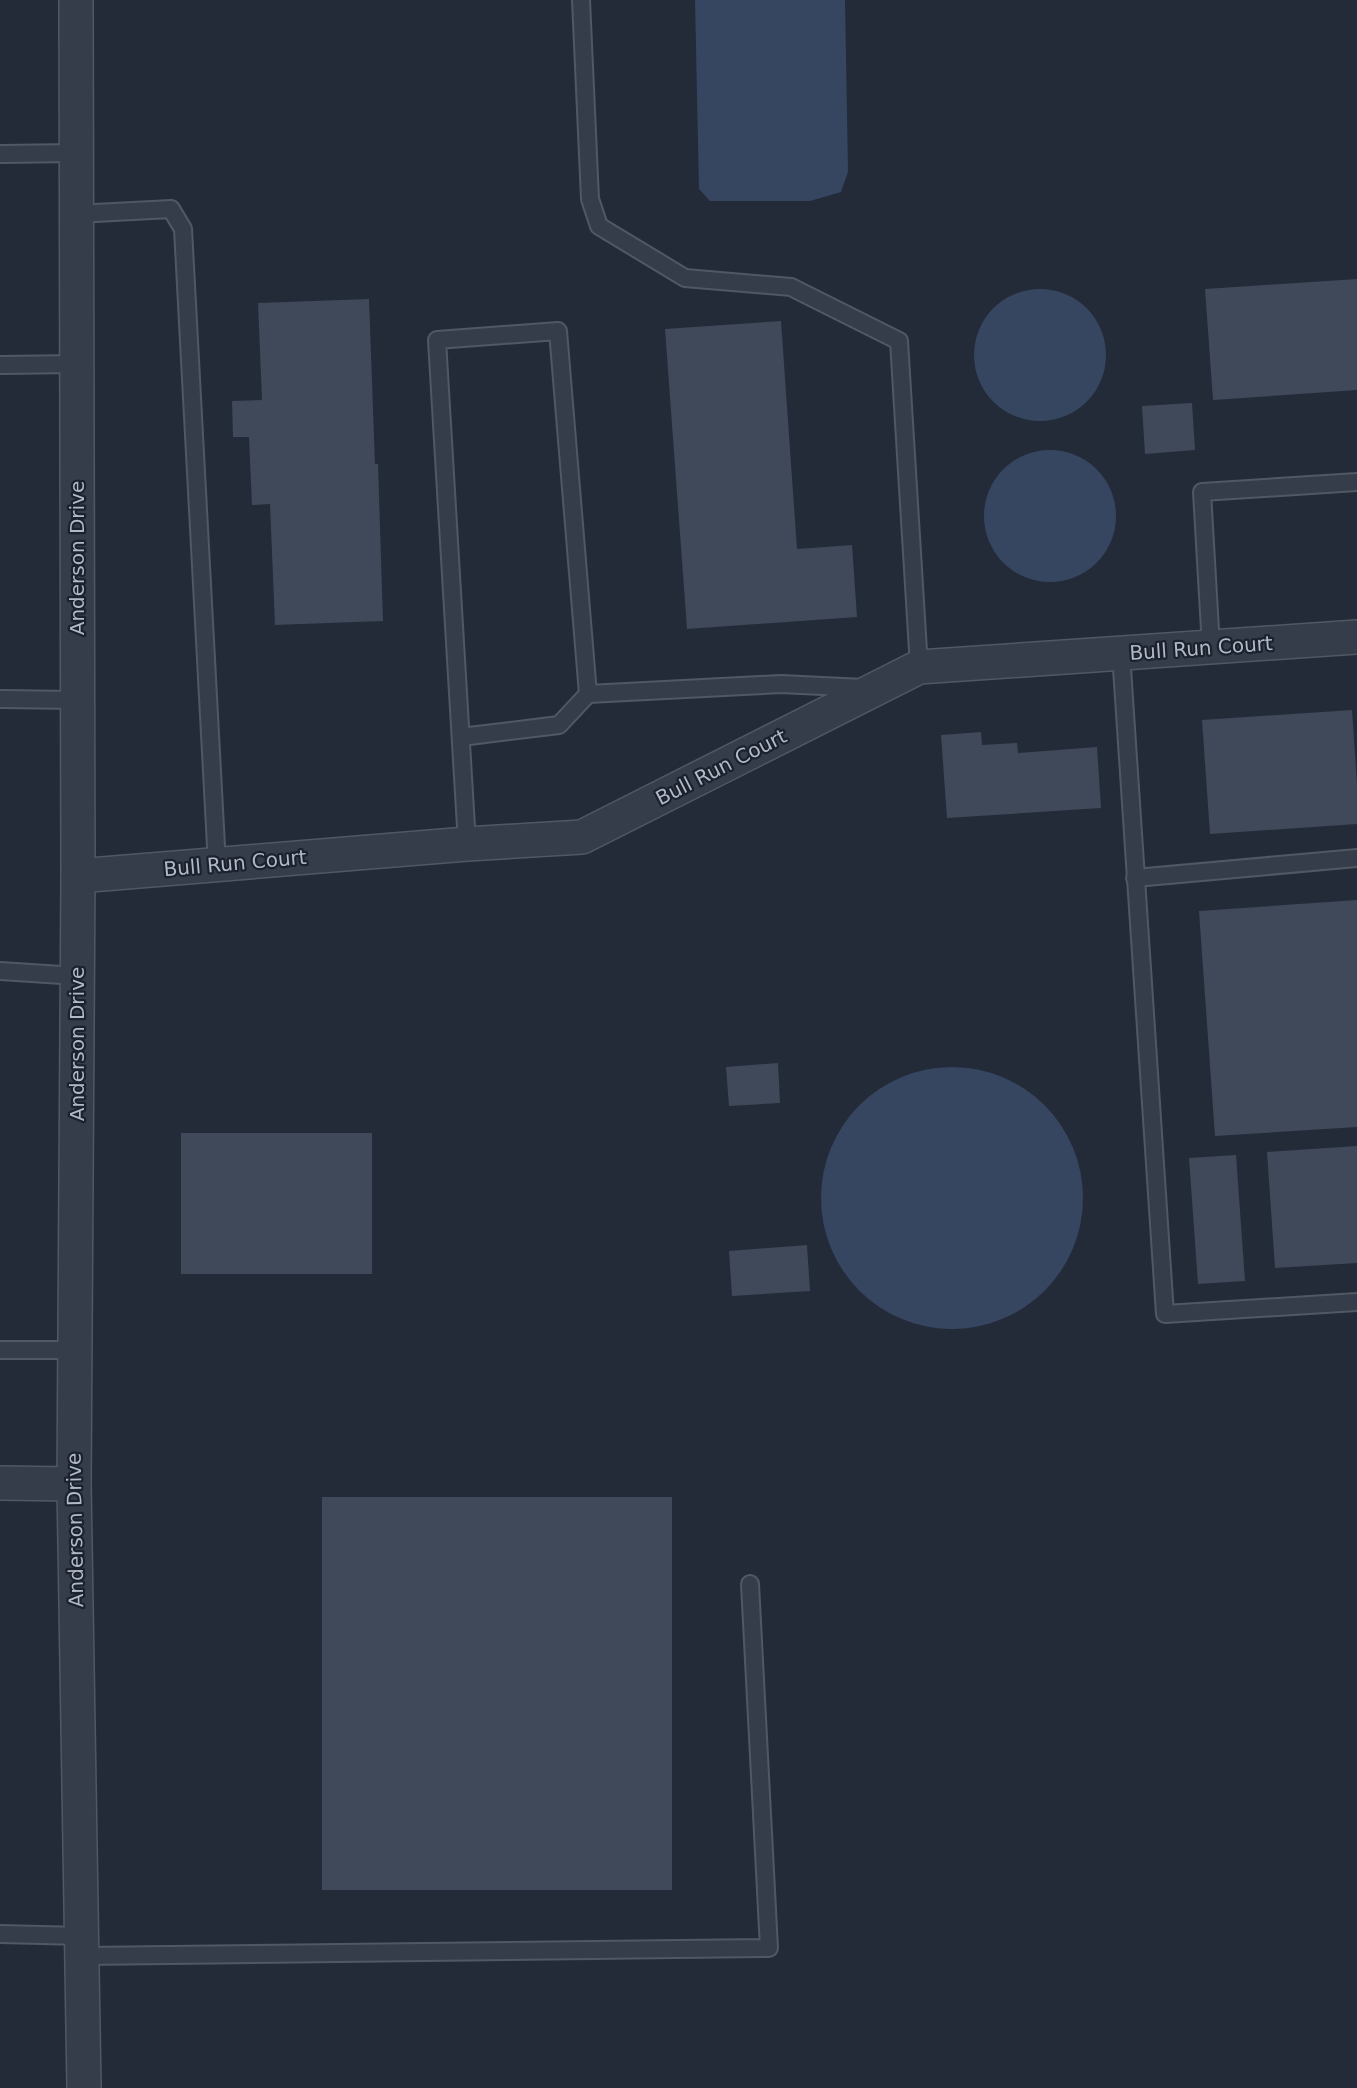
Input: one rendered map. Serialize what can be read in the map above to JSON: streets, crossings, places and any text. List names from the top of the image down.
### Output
{
  "streets": {
    "street": ["Anderson Drive", "Bull Run Court"]
  },
  "crossings": [
    ["Anderson Drive", "Bull Run Court"]
  ]
}
